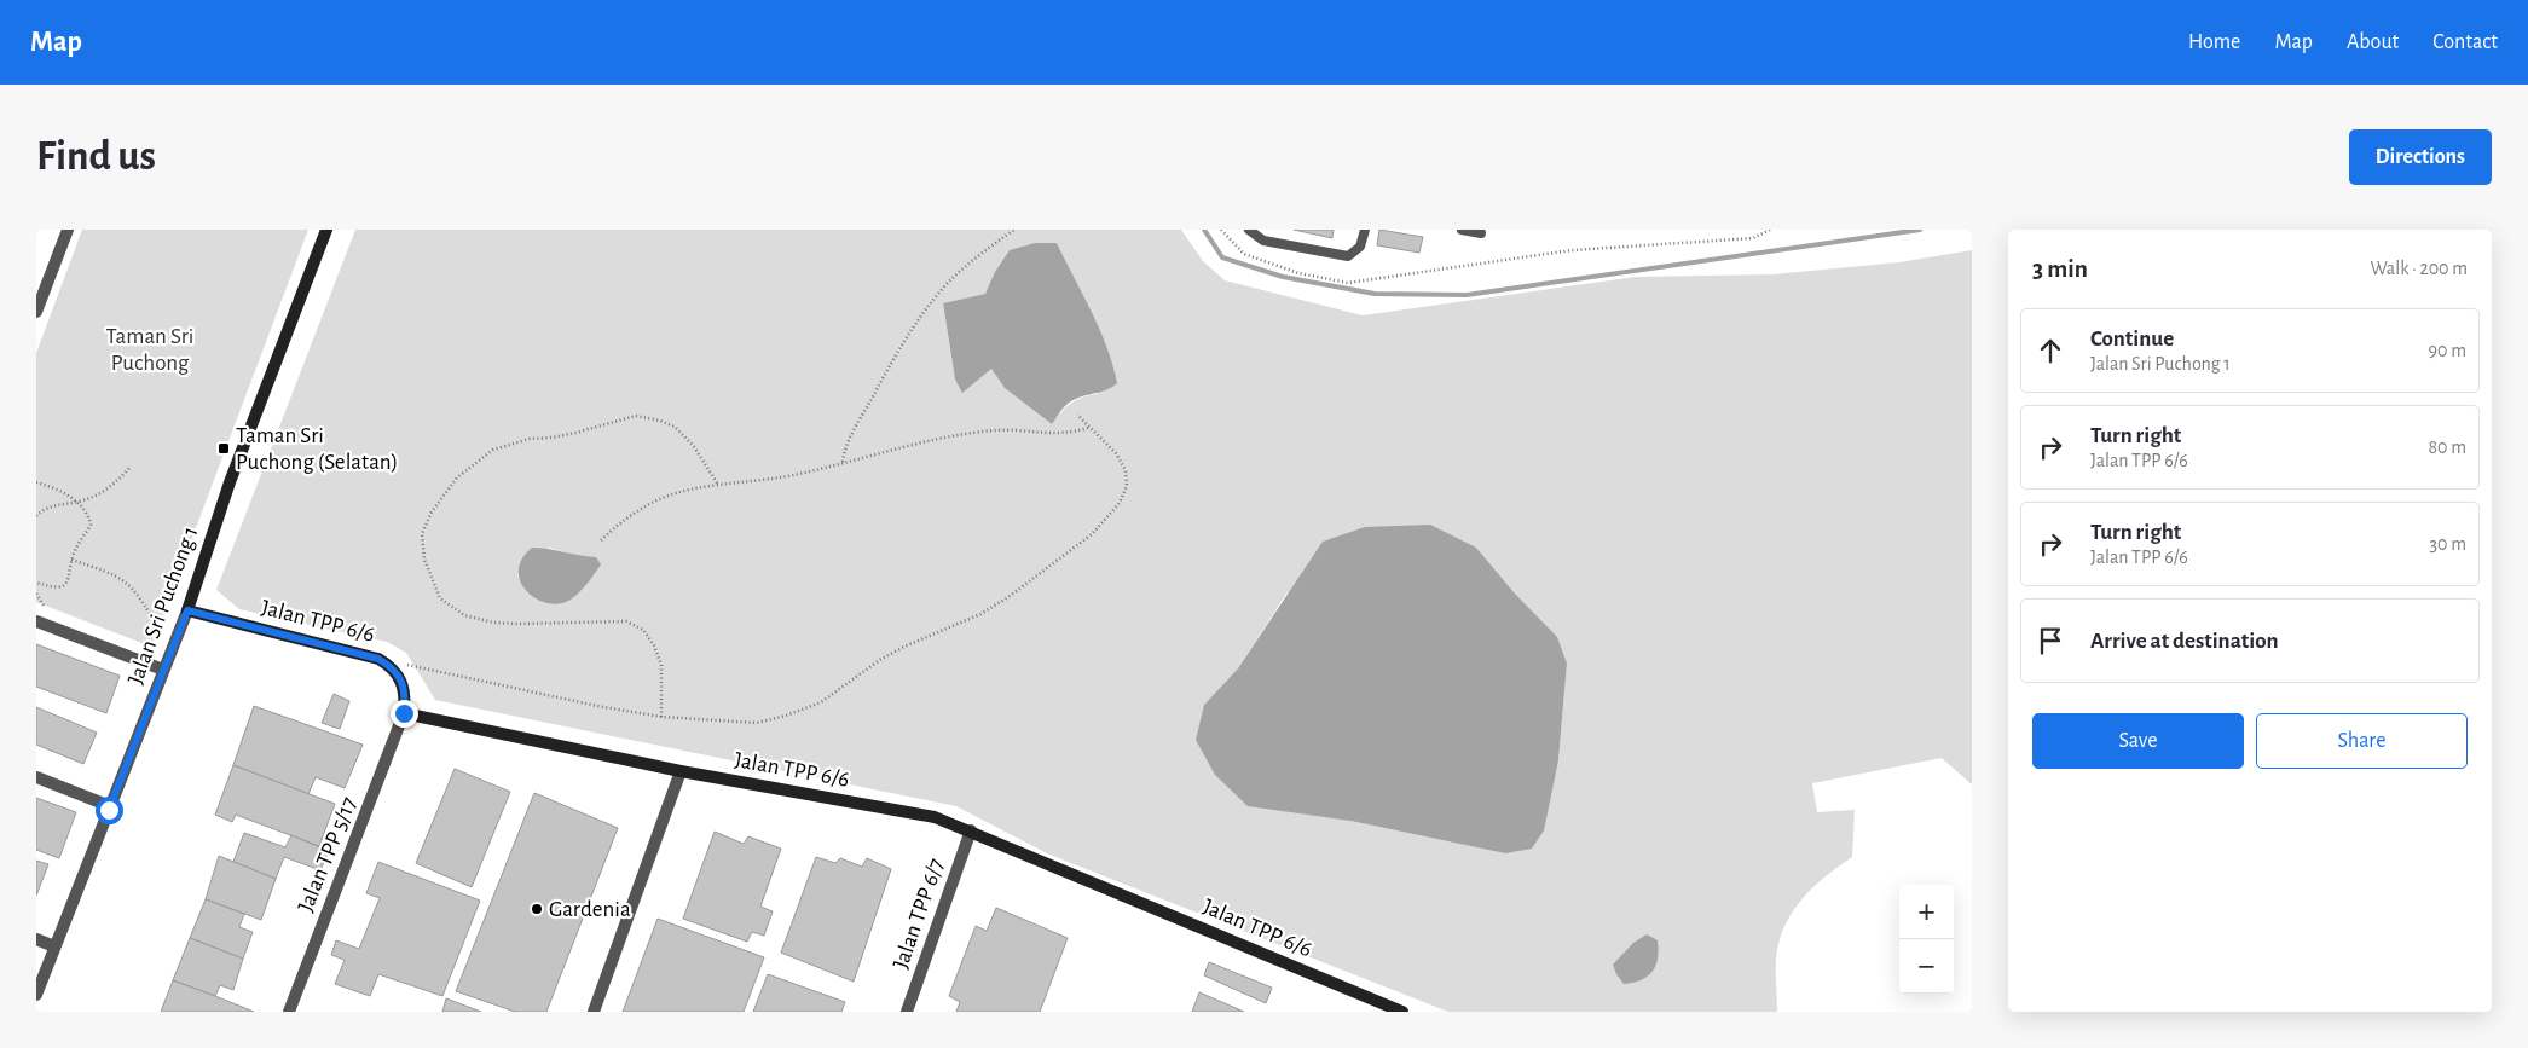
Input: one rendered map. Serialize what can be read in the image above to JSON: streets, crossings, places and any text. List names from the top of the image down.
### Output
{
  "streets": {
    "street": [
      "Jalan Sri Puchong 1",
      "Jalan TPP 6/6",
      "Jalan TPP 5/17",
      "Jalan TPP 6/7"
    ]
  },
  "crossings": [
    ["Jalan Sri Puchong 1", "Jalan TPP 6/6"],
    ["Jalan TPP 6/6", "Jalan TPP 5/17"],
    ["Jalan TPP 6/6", "Jalan TPP 6/7"]
  ],
  "parks": ["Taman Sri Puchong"],
  "places": {
    "transit": ["Taman Sri Puchong (Selatan)"],
    "other": ["Gardenia"]
  },
  "page": {
    "header": "Map",
    "nav": [
      "Home",
      "Map",
      "About",
      "Contact"
    ],
    "buttons": [
      "Directions",
      ["Save", "Share"]
    ],
    "title": "Find us",
    "heading": ["3 min", "Walk · 200 m"],
    "list": [
      ["Continue", "Jalan Sri Puchong 1", "90 m"],
      ["Turn right", "Jalan TPP 6/6", "80 m"],
      ["Turn right", "Jalan TPP 6/6", "30 m"],
      "Arrive at destination"
    ],
    "map_buttons": ["+", "−"]
  }
}
